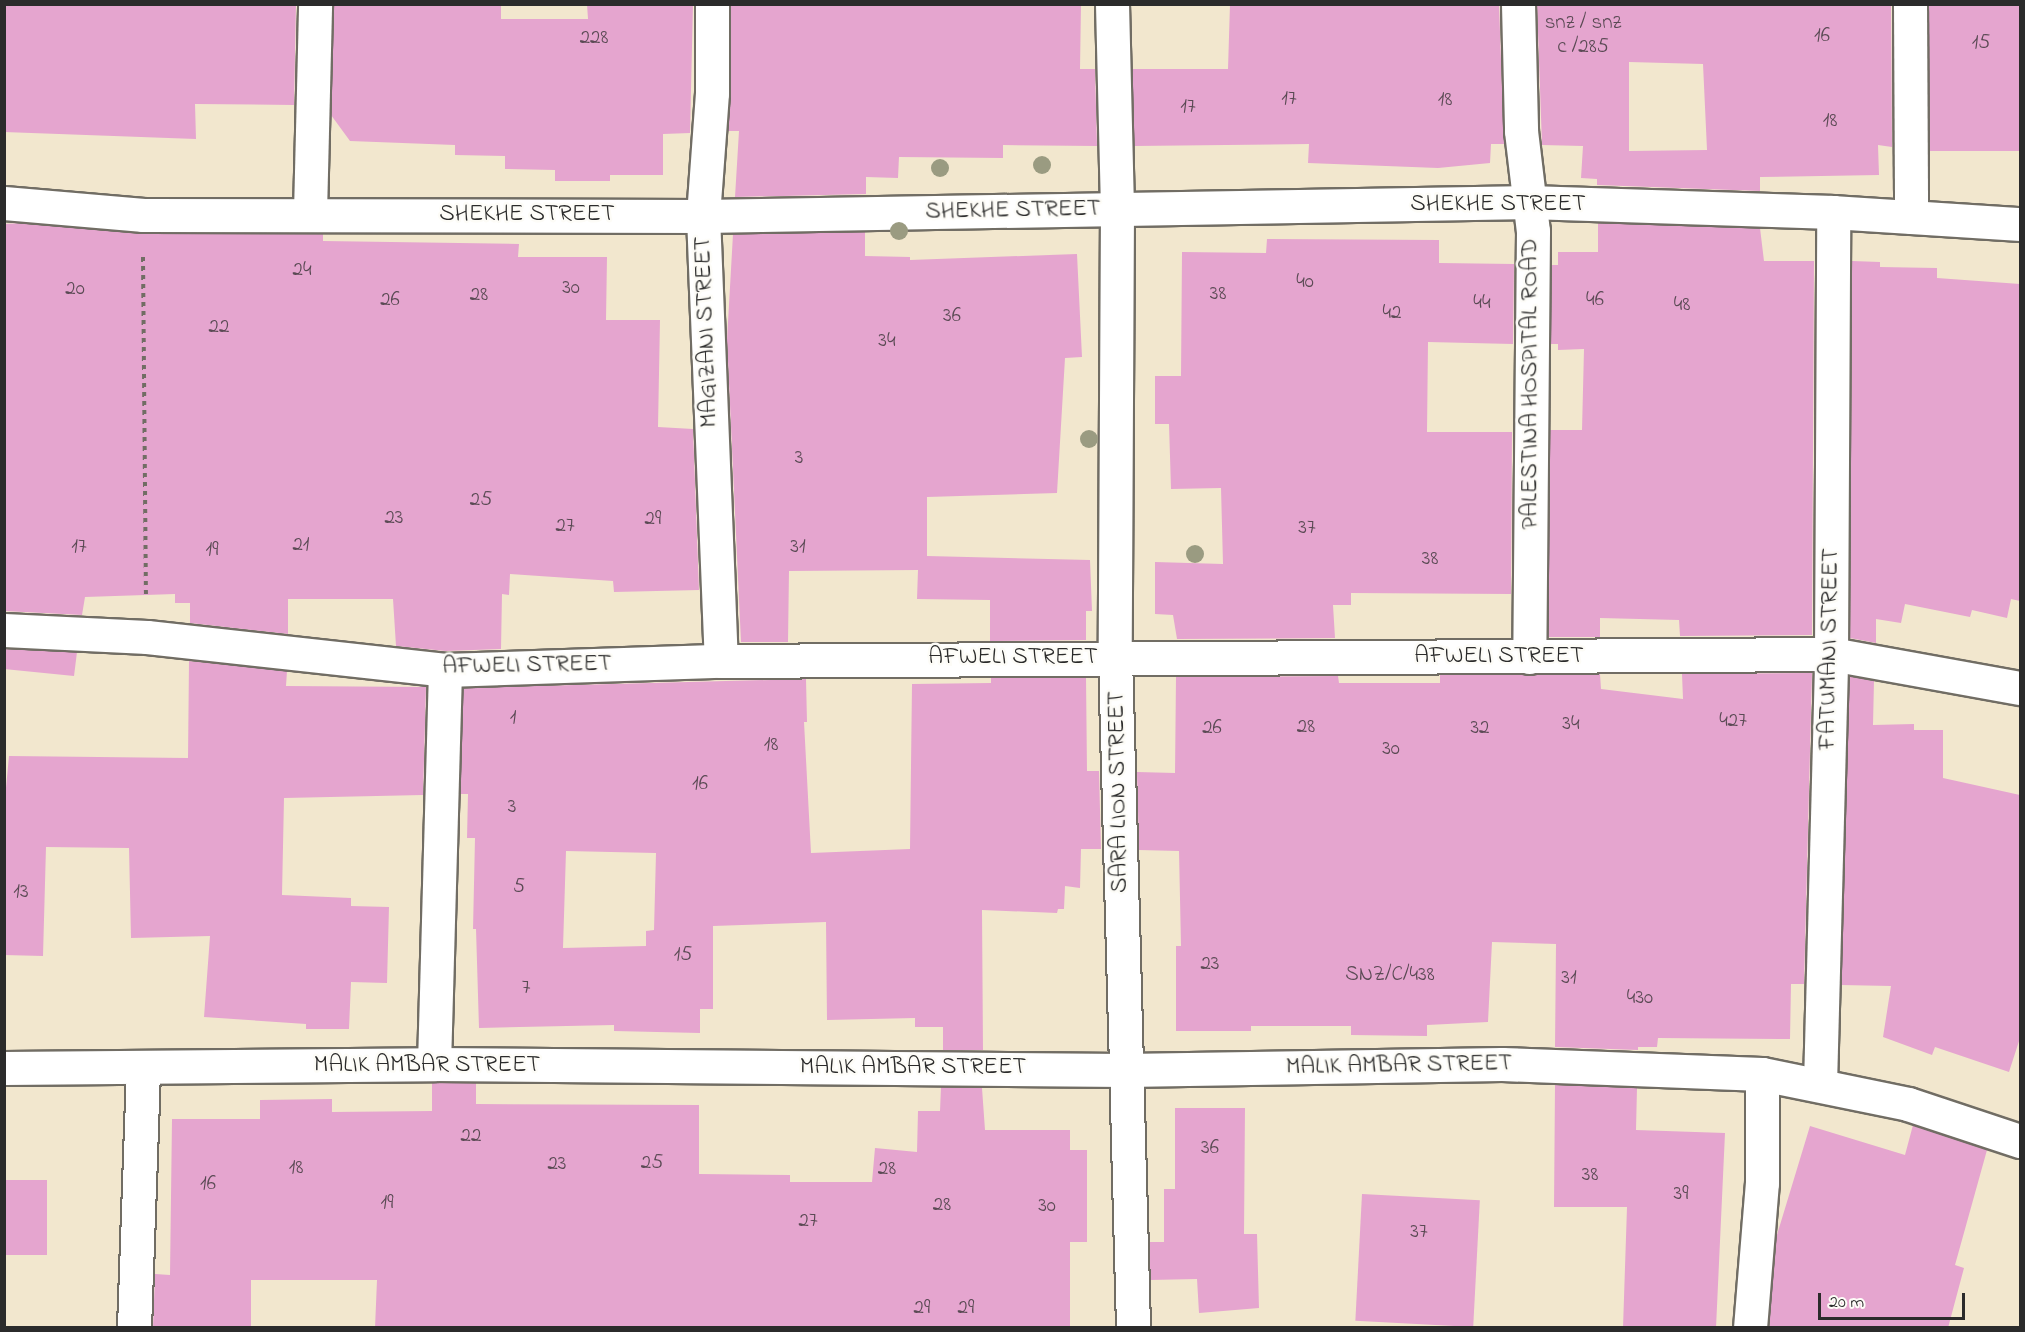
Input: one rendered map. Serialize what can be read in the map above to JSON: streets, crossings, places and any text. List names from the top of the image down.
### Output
{
  "streets": {
    "street": [
      "SHEKHE STREET",
      "MAGIZANI STREET",
      "PALESTINA HOSPITAL ROAD",
      "FATUMANI STREET",
      "AFWELI STREET",
      "SARA LION STREET",
      "MALIK AMBAR STREET"
    ]
  },
  "crossings": [
    ["SHEKHE STREET", "MAGIZANI STREET"],
    ["SHEKHE STREET", "PALESTINA HOSPITAL ROAD"],
    ["SHEKHE STREET", "FATUMANI STREET"],
    ["SHEKHE STREET", "SARA LION STREET"],
    ["MAGIZANI STREET", "AFWELI STREET"],
    ["PALESTINA HOSPITAL ROAD", "AFWELI STREET"],
    ["FATUMANI STREET", "AFWELI STREET"],
    ["FATUMANI STREET", "MALIK AMBAR STREET"],
    ["AFWELI STREET", "SARA LION STREET"],
    ["SARA LION STREET", "MALIK AMBAR STREET"]
  ],
  "house_numbers": [
    "snz / snz c /285",
    "16",
    "228",
    "15",
    "17",
    "18",
    "17",
    "18",
    "24",
    "40",
    "30",
    "20",
    "38",
    "28",
    "26",
    "46",
    "44",
    "48",
    "42",
    "36",
    "22",
    "34",
    "3",
    "25",
    "23",
    "29",
    "27",
    "37",
    "21",
    "17",
    "31",
    "19",
    "38",
    "1",
    "427",
    "34",
    "28",
    "26",
    "32",
    "18",
    "30",
    "16",
    "3",
    "5",
    "13",
    "15",
    "23",
    "SNZ/C/438",
    "31",
    "7",
    "430",
    "22",
    "36",
    "25",
    "23",
    "18",
    "28",
    "38",
    "16",
    "39",
    "19",
    "28",
    "30",
    "27",
    "37",
    "29",
    "29"
  ],
  "scale_bar": "20 m"
}
